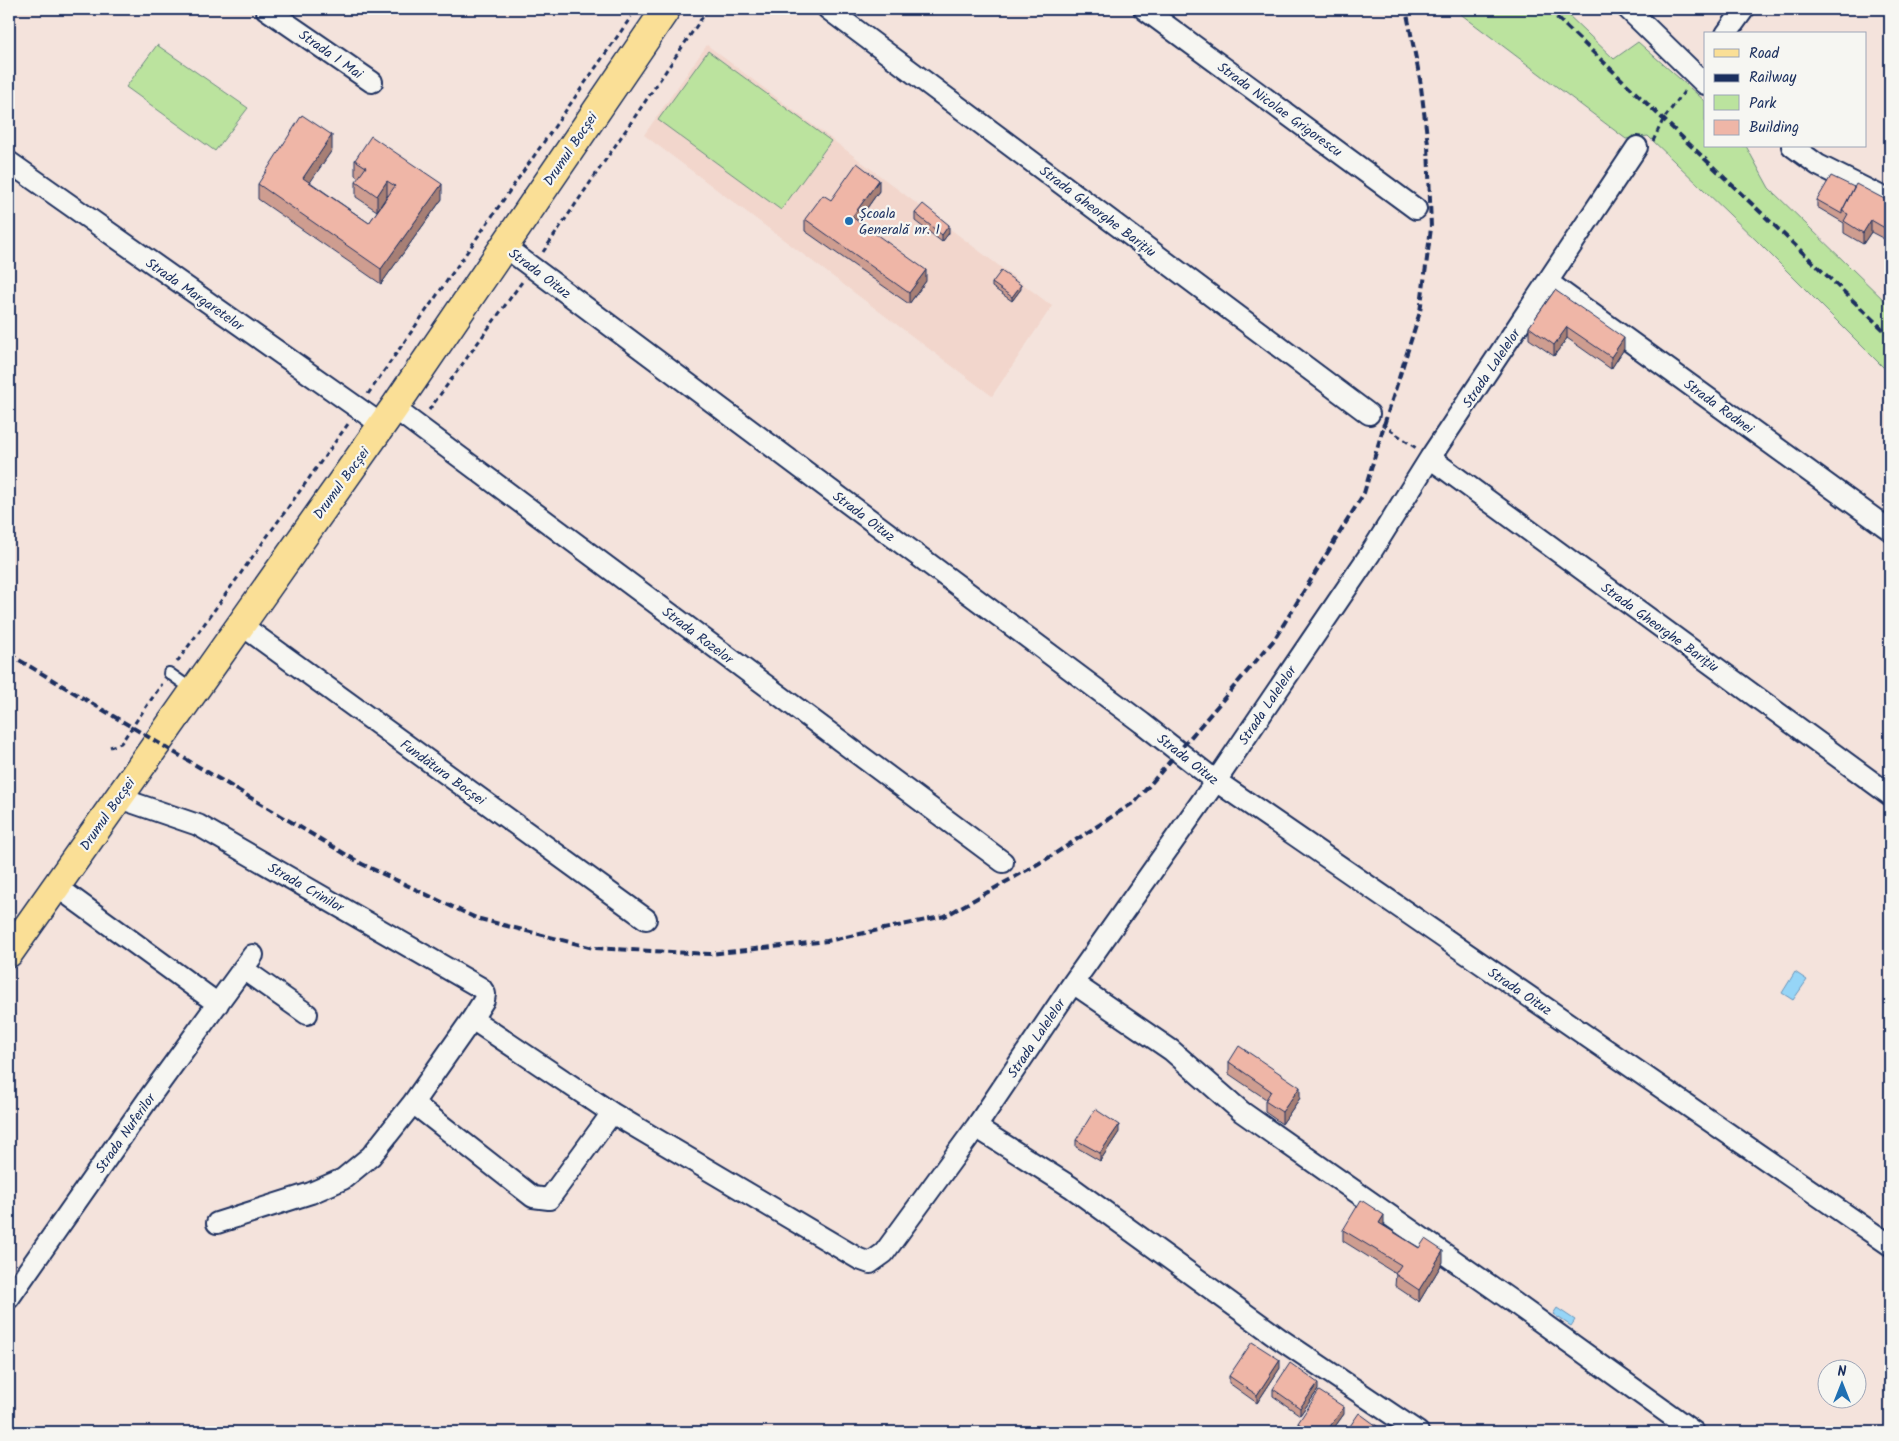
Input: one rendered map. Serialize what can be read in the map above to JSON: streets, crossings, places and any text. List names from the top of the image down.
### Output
{
  "streets": {
    "main road": ["Drumul Bocșei"],
    "street": [
      "Strada 1 Mai",
      "Strada Nicolae Grigorescu",
      "Strada Gheorghe Barițiu",
      "Strada Oituz",
      "Strada Margaretelor",
      "Strada Lalelelor",
      "Strada Rodnei",
      "Strada Rozelor",
      "Fundătura Bocșei",
      "Strada Crinilor",
      "Strada Nuferilor"
    ]
  },
  "crossings": [
    ["Drumul Bocșei", "Strada Oituz"],
    ["Drumul Bocșei", "Strada Margaretelor"],
    ["Drumul Bocșei", "Strada Rozelor"],
    ["Drumul Bocșei", "Fundătura Bocșei"],
    ["Drumul Bocșei", "Strada Crinilor"],
    ["Strada Gheorghe Barițiu", "Strada Lalelelor"],
    ["Strada Oituz", "Strada Lalelelor"],
    ["Strada Margaretelor", "Strada Rozelor"],
    ["Strada Lalelelor", "Strada Rodnei"]
  ],
  "places": ["Școala Generală nr. 1"],
  "legend": [
    "Road",
    "Railway",
    "Park",
    "Building"
  ],
  "north": "top"
}
